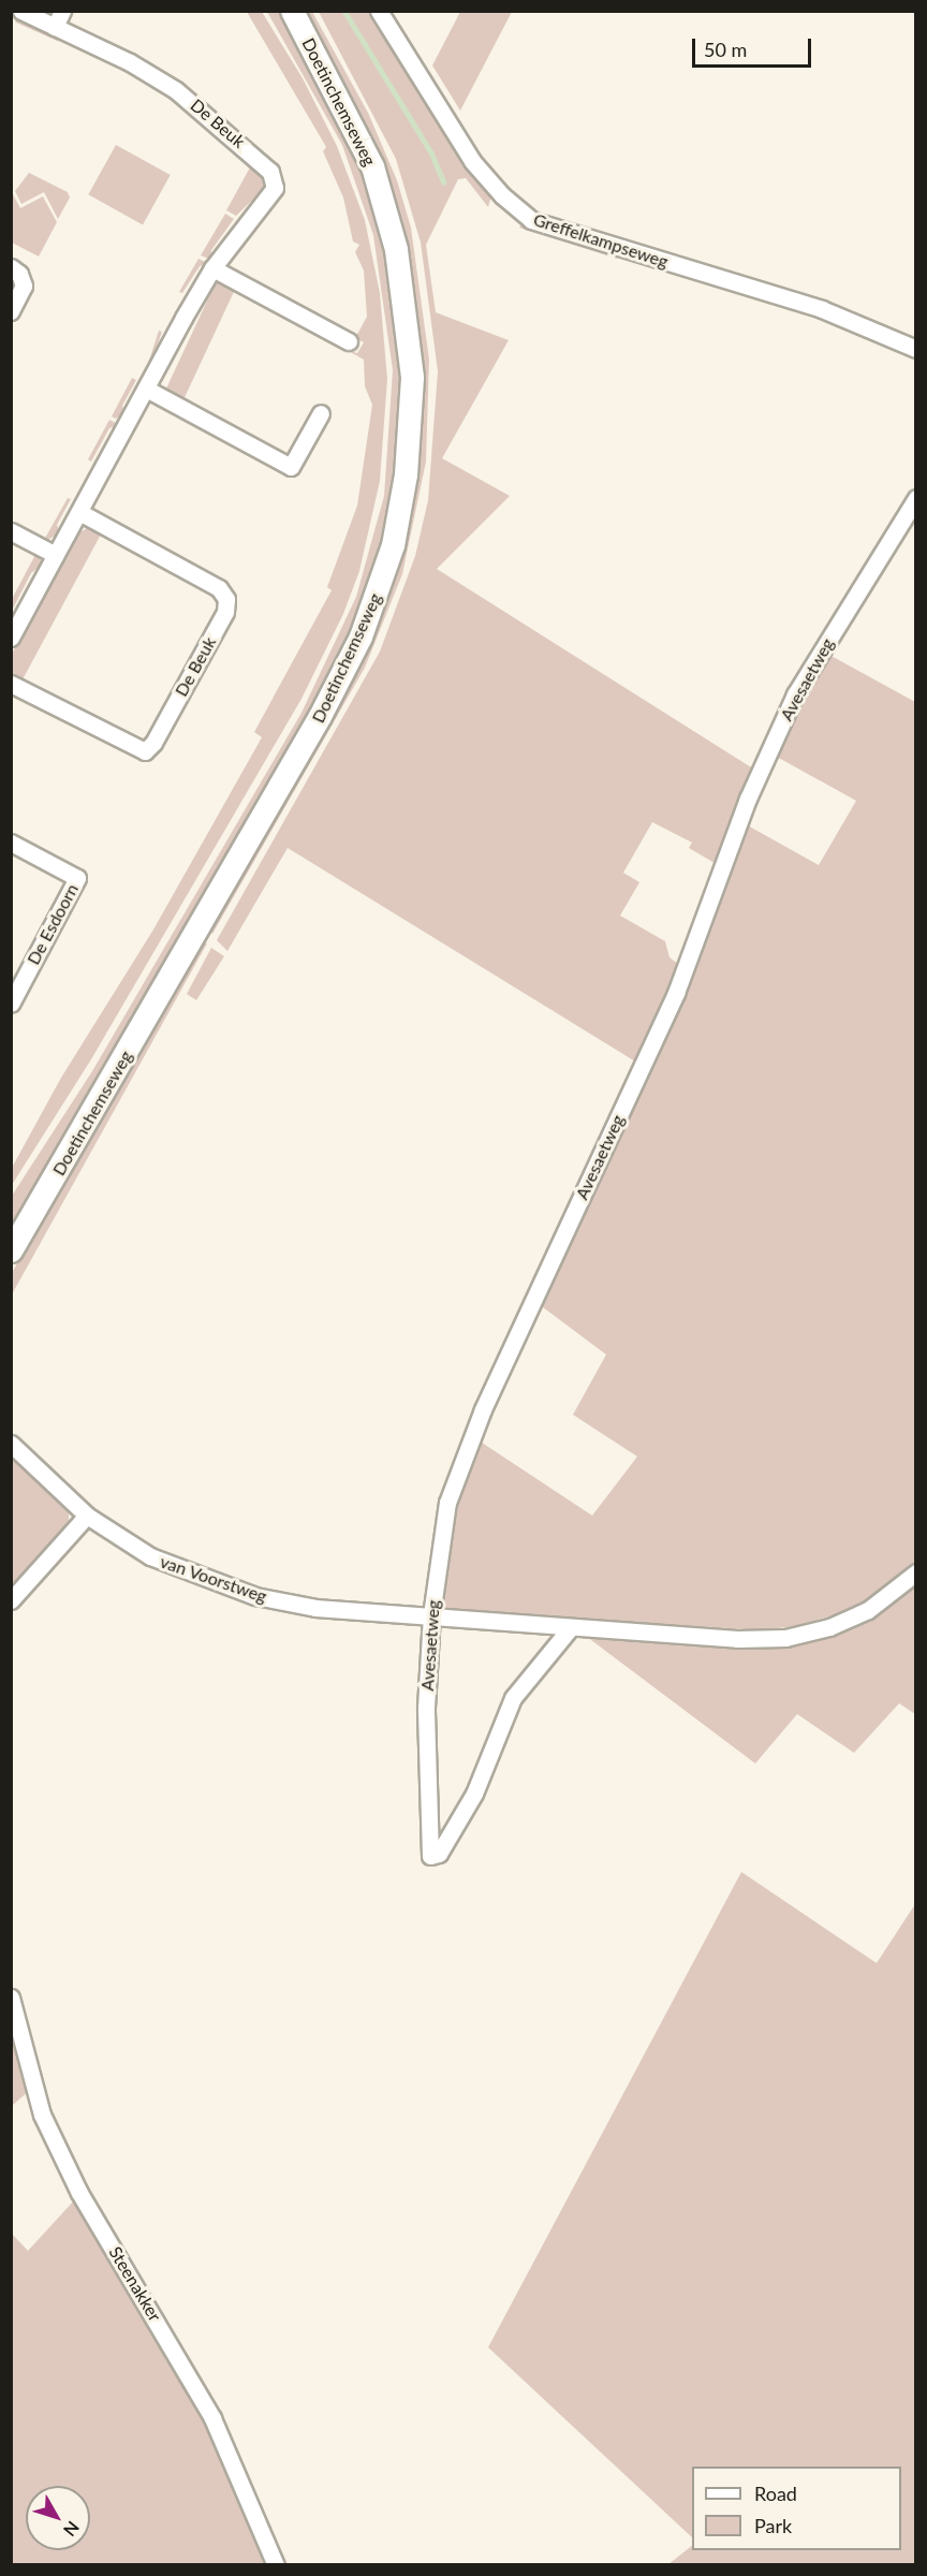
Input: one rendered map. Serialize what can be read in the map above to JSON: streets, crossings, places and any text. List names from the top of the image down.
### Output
{
  "streets": {
    "main road": ["Doetinchemseweg"],
    "street": [
      "De Beuk",
      "Greffelkampseweg",
      "Avesaetweg",
      "De Esdoorn",
      "van Voorstweg",
      "Steenakker"
    ]
  },
  "crossings": [
    ["Avesaetweg", "van Voorstweg"]
  ],
  "legend": ["Road", "Park"],
  "scale_bar": "50 m",
  "north": "bottom right"
}
